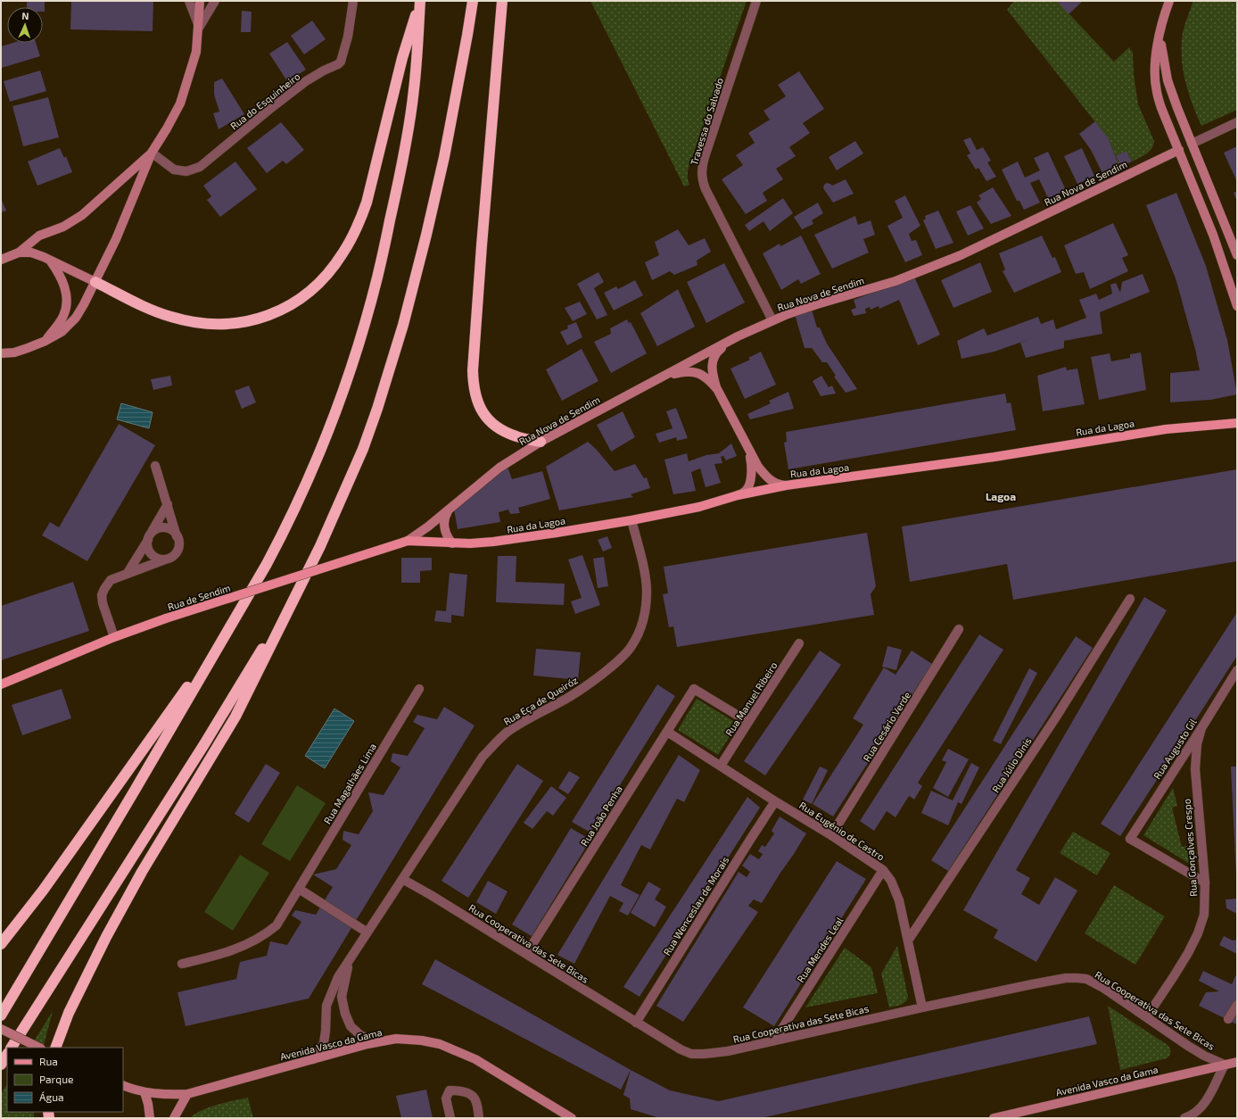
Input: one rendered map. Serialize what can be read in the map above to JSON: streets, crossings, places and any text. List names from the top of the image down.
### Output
{
  "streets": {
    "main road": [
      "Rua Nova de Sendim",
      "Rua da Lagoa",
      "Rua de Sendim",
      "Avenida Vasco da Gama"
    ],
    "street": [
      "Rua do Esquinheiro",
      "Travessa do Salvado",
      "Rua Manuel Ribeiro",
      "Rua Eça de Queiróz",
      "Rua Cesário Verde",
      "Rua Augusto Gil",
      "Rua Júlio Dinis",
      "Rua Magalhães Lima",
      "Rua João Penha",
      "Rua Eugénio de Castro",
      "Rua Gonçalves Crespo",
      "Rua Wenceslau de Morais",
      "Rua Cooperativa das Sete Bicas",
      "Rua Mendes Leal"
    ]
  },
  "crossings": [
    ["Travessa do Salvado", "Rua Nova de Sendim"],
    ["Rua Nova de Sendim", "Rua da Lagoa"],
    ["Rua Nova de Sendim", "Rua de Sendim"],
    ["Rua da Lagoa", "Rua de Sendim"],
    ["Rua da Lagoa", "Rua Eça de Queiróz"],
    ["Rua Manuel Ribeiro", "Rua João Penha"],
    ["Rua Manuel Ribeiro", "Rua Eugénio de Castro"],
    ["Rua Eça de Queiróz", "Rua Cooperativa das Sete Bicas"],
    ["Rua Eça de Queiróz", "Avenida Vasco da Gama"],
    ["Rua Cesário Verde", "Rua Eugénio de Castro"],
    ["Rua Augusto Gil", "Rua Gonçalves Crespo"],
    ["Rua Júlio Dinis", "Rua Eugénio de Castro"],
    ["Rua João Penha", "Rua Eugénio de Castro"],
    ["Rua João Penha", "Rua Cooperativa das Sete Bicas"],
    ["Rua Eugénio de Castro", "Rua Wenceslau de Morais"],
    ["Rua Eugénio de Castro", "Rua Cooperativa das Sete Bicas"],
    ["Rua Eugénio de Castro", "Rua Mendes Leal"],
    ["Rua Gonçalves Crespo", "Rua Cooperativa das Sete Bicas"],
    ["Rua Wenceslau de Morais", "Rua Cooperativa das Sete Bicas"],
    ["Rua Cooperativa das Sete Bicas", "Rua Mendes Leal"],
    ["Rua Cooperativa das Sete Bicas", "Avenida Vasco da Gama"]
  ],
  "districts": ["Lagoa"],
  "legend": ["Rua", "Parque", "Água"],
  "north": "top"
}
